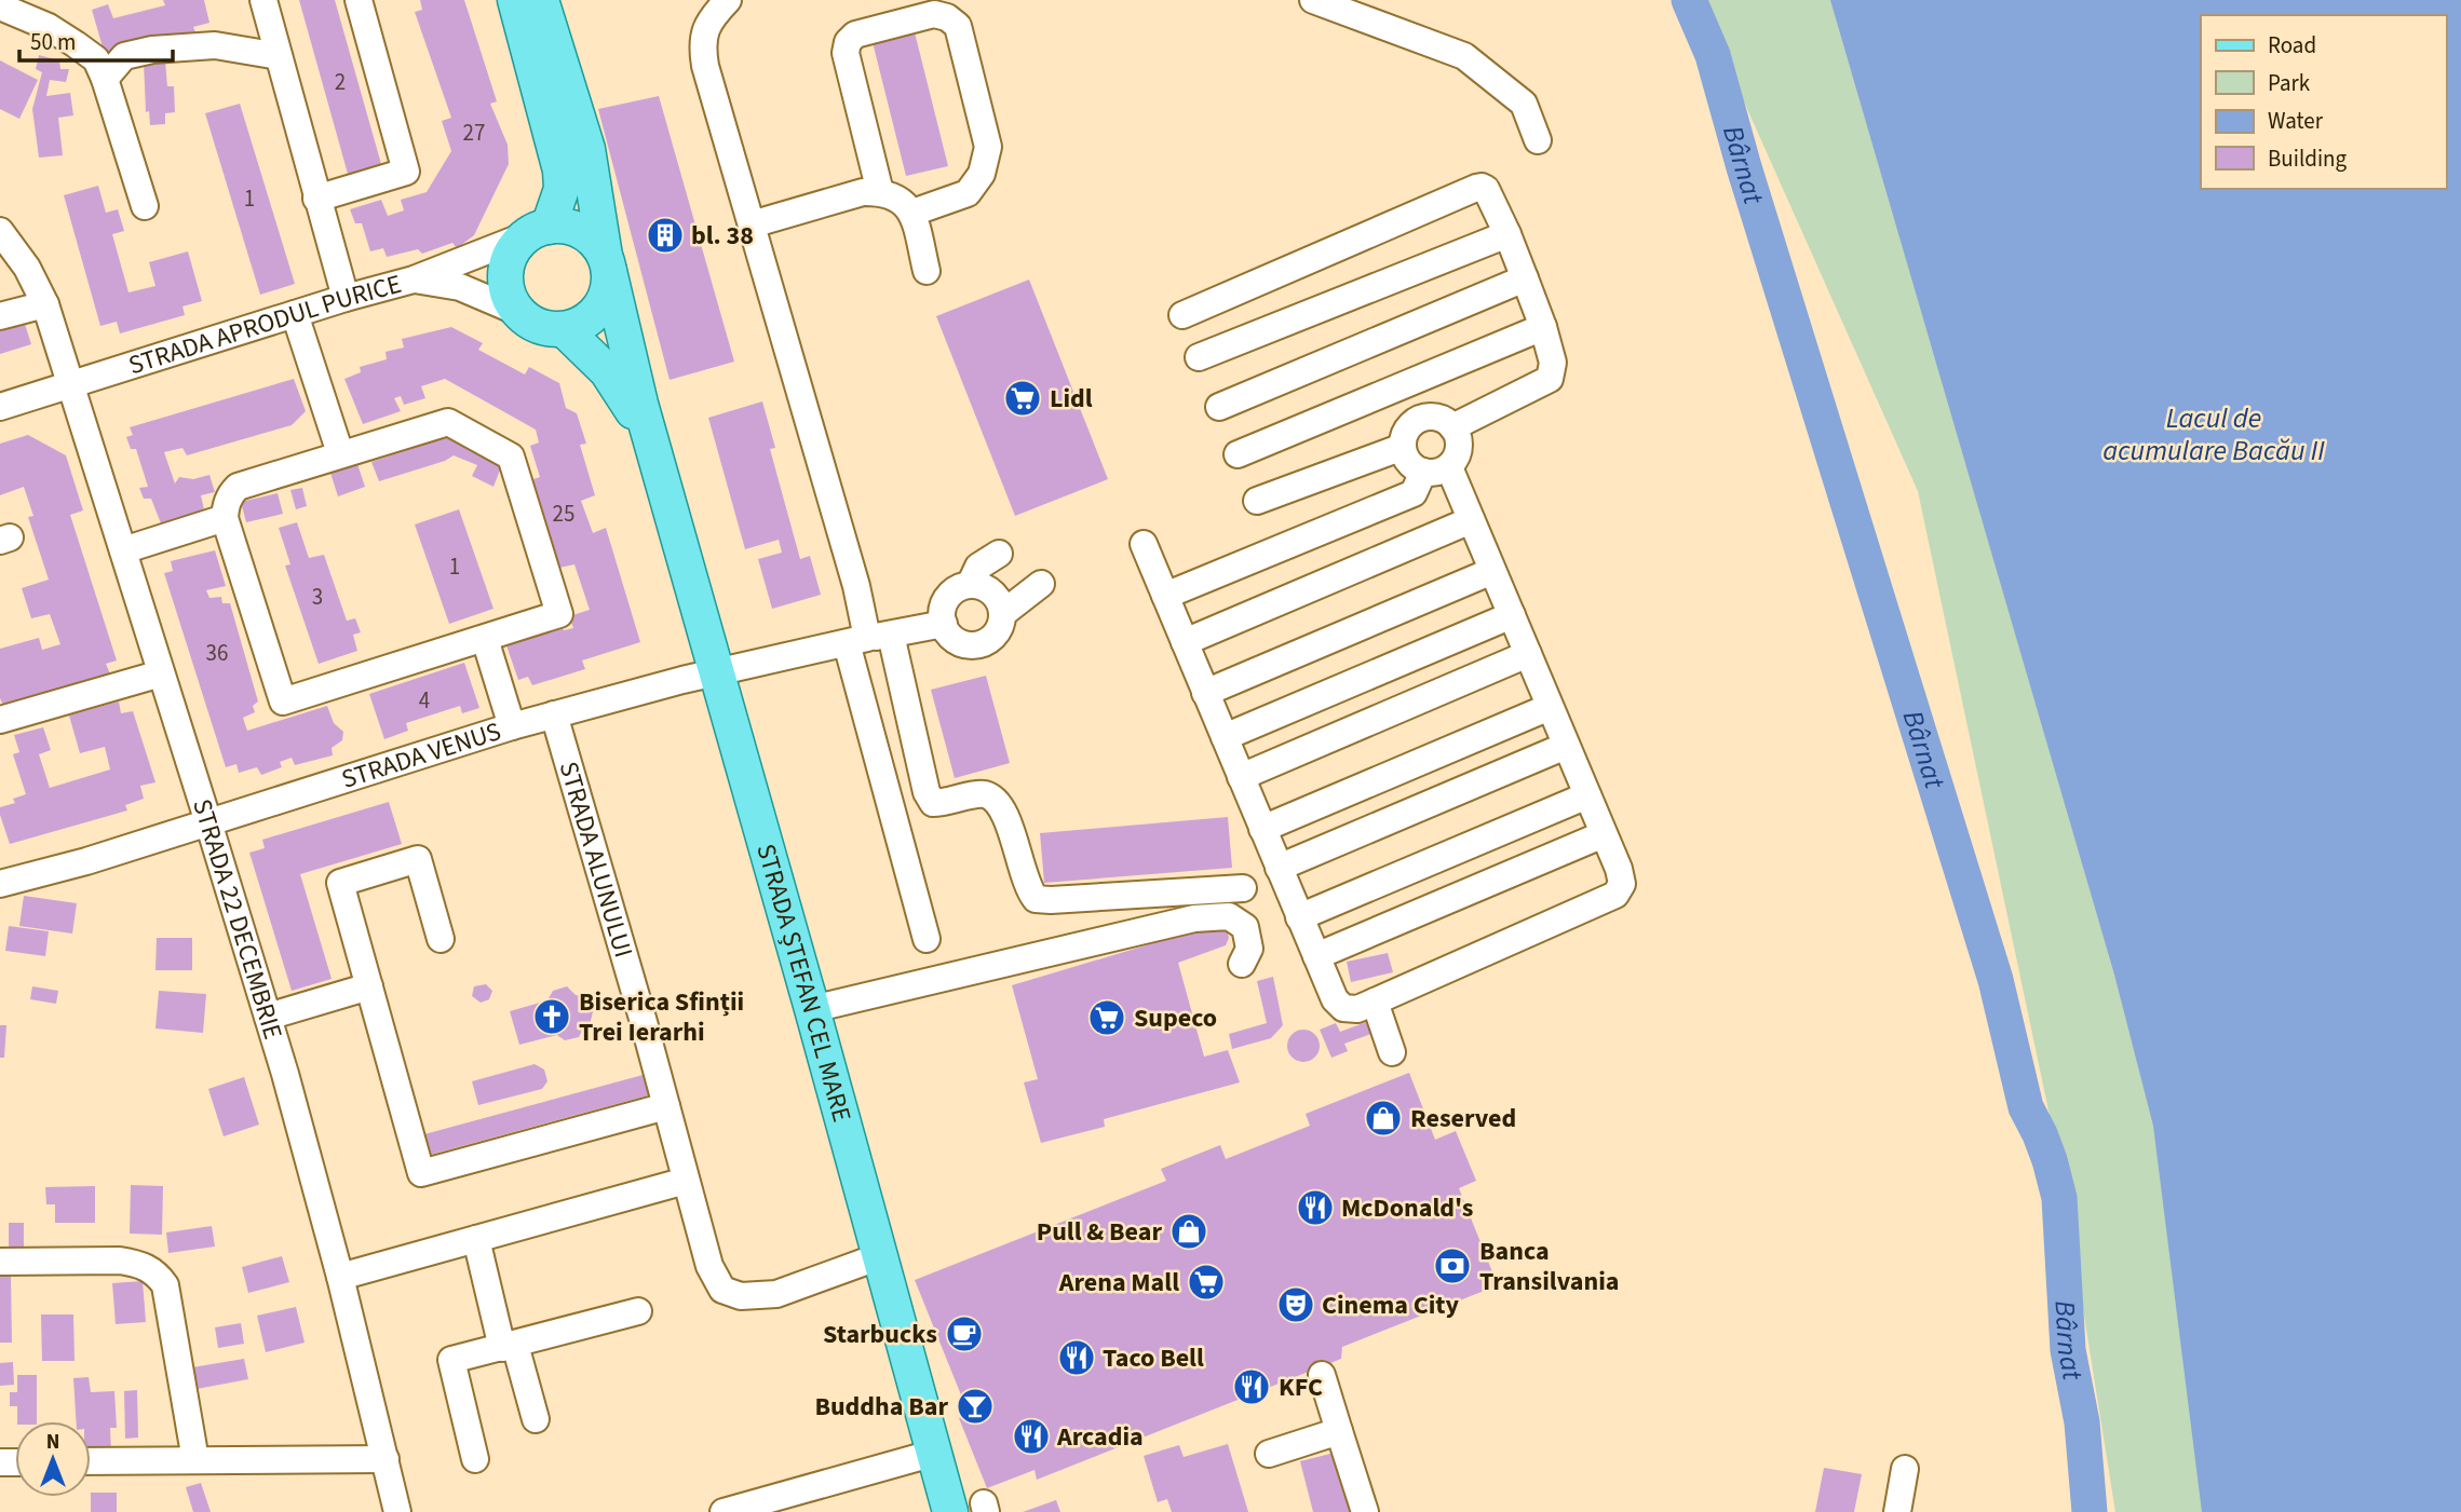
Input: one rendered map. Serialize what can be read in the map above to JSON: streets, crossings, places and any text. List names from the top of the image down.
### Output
{
  "streets": {
    "main road": ["STRADA ȘTEFAN CEL MARE"],
    "street": [
      "STRADA APRODUL PURICE",
      "STRADA VENUS",
      "STRADA ALUNULUI",
      "STRADA 22 DECEMBRIE"
    ]
  },
  "crossings": [
    ["STRADA APRODUL PURICE", "STRADA 22 DECEMBRIE"],
    ["STRADA VENUS", "STRADA ALUNULUI"],
    ["STRADA VENUS", "STRADA 22 DECEMBRIE"],
    ["STRADA VENUS", "STRADA ȘTEFAN CEL MARE"],
    ["STRADA ALUNULUI", "STRADA ȘTEFAN CEL MARE"]
  ],
  "water": ["Bârnat", "Lacul de acumulare Bacău II"],
  "places": {
    "building": ["bl. 38"],
    "supermarket": ["Lidl", "Supeco", "Arena Mall"],
    "church": ["Biserica Sfinții Trei Ierarhi"],
    "shop": ["Reserved", "Pull & Bear"],
    "restaurant": [
      "McDonald's",
      "Taco Bell",
      "KFC",
      "Arcadia"
    ],
    "bank": ["Banca Transilvania"],
    "theatre": ["Cinema City"],
    "cafe": ["Starbucks"],
    "bar": ["Buddha Bar"]
  },
  "house_numbers": [
    "2",
    "27",
    "1",
    "25",
    "1",
    "3",
    "36",
    "4"
  ],
  "legend": [
    "Road",
    "Park",
    "Water",
    "Building"
  ],
  "scale_bar": "50 m",
  "north": "top"
}
